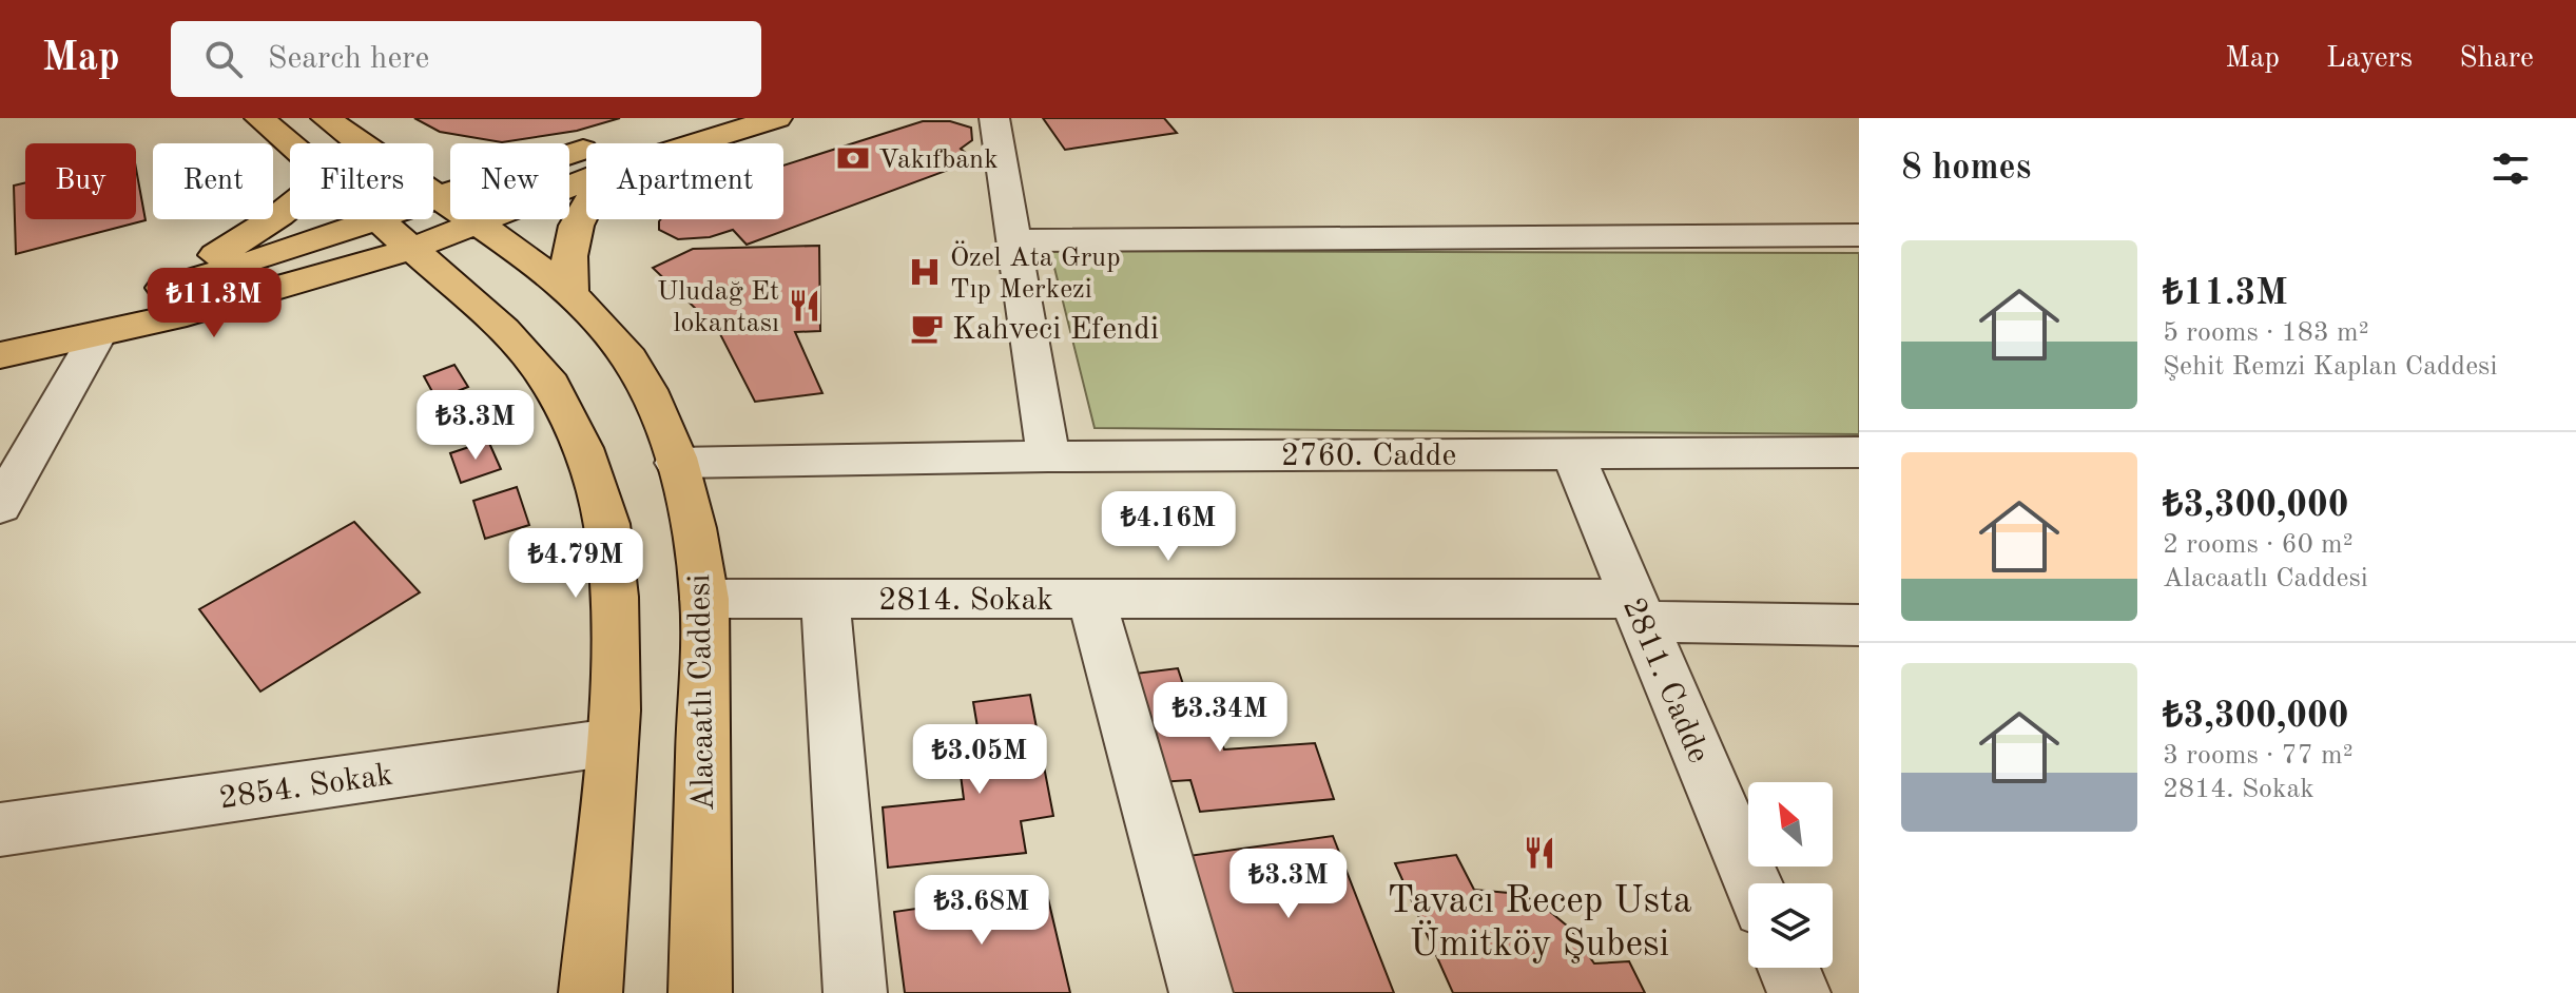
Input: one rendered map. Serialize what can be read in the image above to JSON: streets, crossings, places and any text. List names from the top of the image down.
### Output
{
  "streets": {
    "main road": ["Alacaatlı Caddesi"],
    "street": [
      "2760. Cadde",
      "2814. Sokak",
      "2811. Cadde",
      "2854. Sokak"
    ]
  },
  "crossings": [
    ["2760. Cadde", "2811. Cadde"],
    ["2760. Cadde", "Alacaatlı Caddesi"],
    ["2814. Sokak", "2811. Cadde"],
    ["2814. Sokak", "Alacaatlı Caddesi"]
  ],
  "places": {
    "bank": ["Vakıfbank"],
    "hospital": ["Özel Ata Grup Tıp Merkezi"],
    "restaurant": ["Uludağ Et lokantası", "Tavacı Recep Usta Ümitköy Şubesi"],
    "cafe": ["Kahveci Efendi"]
  },
  "north": "top left",
  "page": {
    "header": "Map",
    "search": "Search here",
    "nav": ["Map", "Layers", "Share"],
    "heading": "8 homes",
    "chip": [
      "Buy",
      "Rent",
      "Filters",
      "New",
      "Apartment"
    ],
    "list": [
      {
        "name": "₺11.3M",
        "note": "5 rooms · 183 m² · Şehit Remzi Kaplan Caddesi"
      },
      {
        "name": "₺3,300,000",
        "note": "2 rooms · 60 m² · Alacaatlı Caddesi"
      },
      {
        "name": "₺3,300,000",
        "note": "3 rooms · 77 m² · 2814. Sokak"
      }
    ],
    "price": [
      "₺11.3M",
      "₺3.3M",
      "₺4.16M",
      "₺4.79M",
      "₺3.34M",
      "₺3.05M",
      "₺3.3M",
      "₺3.68M"
    ]
  }
}
